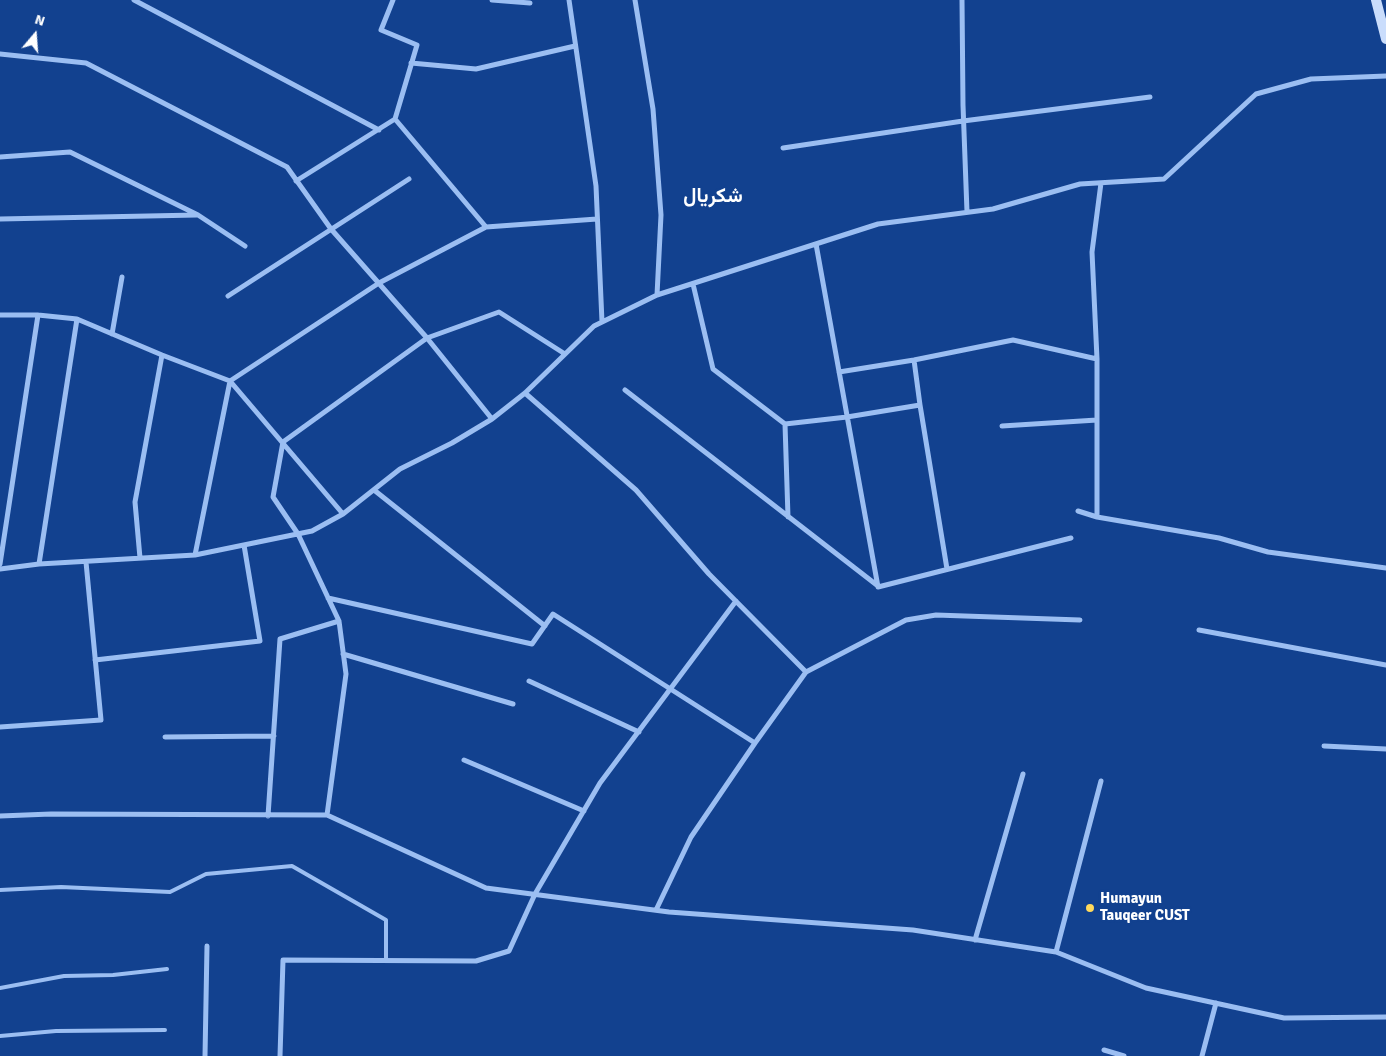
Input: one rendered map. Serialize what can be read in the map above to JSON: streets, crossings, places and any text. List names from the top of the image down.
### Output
{
  "districts": ["شکریال"],
  "places": ["Humayun Tauqeer CUST"],
  "north": "top"
}
